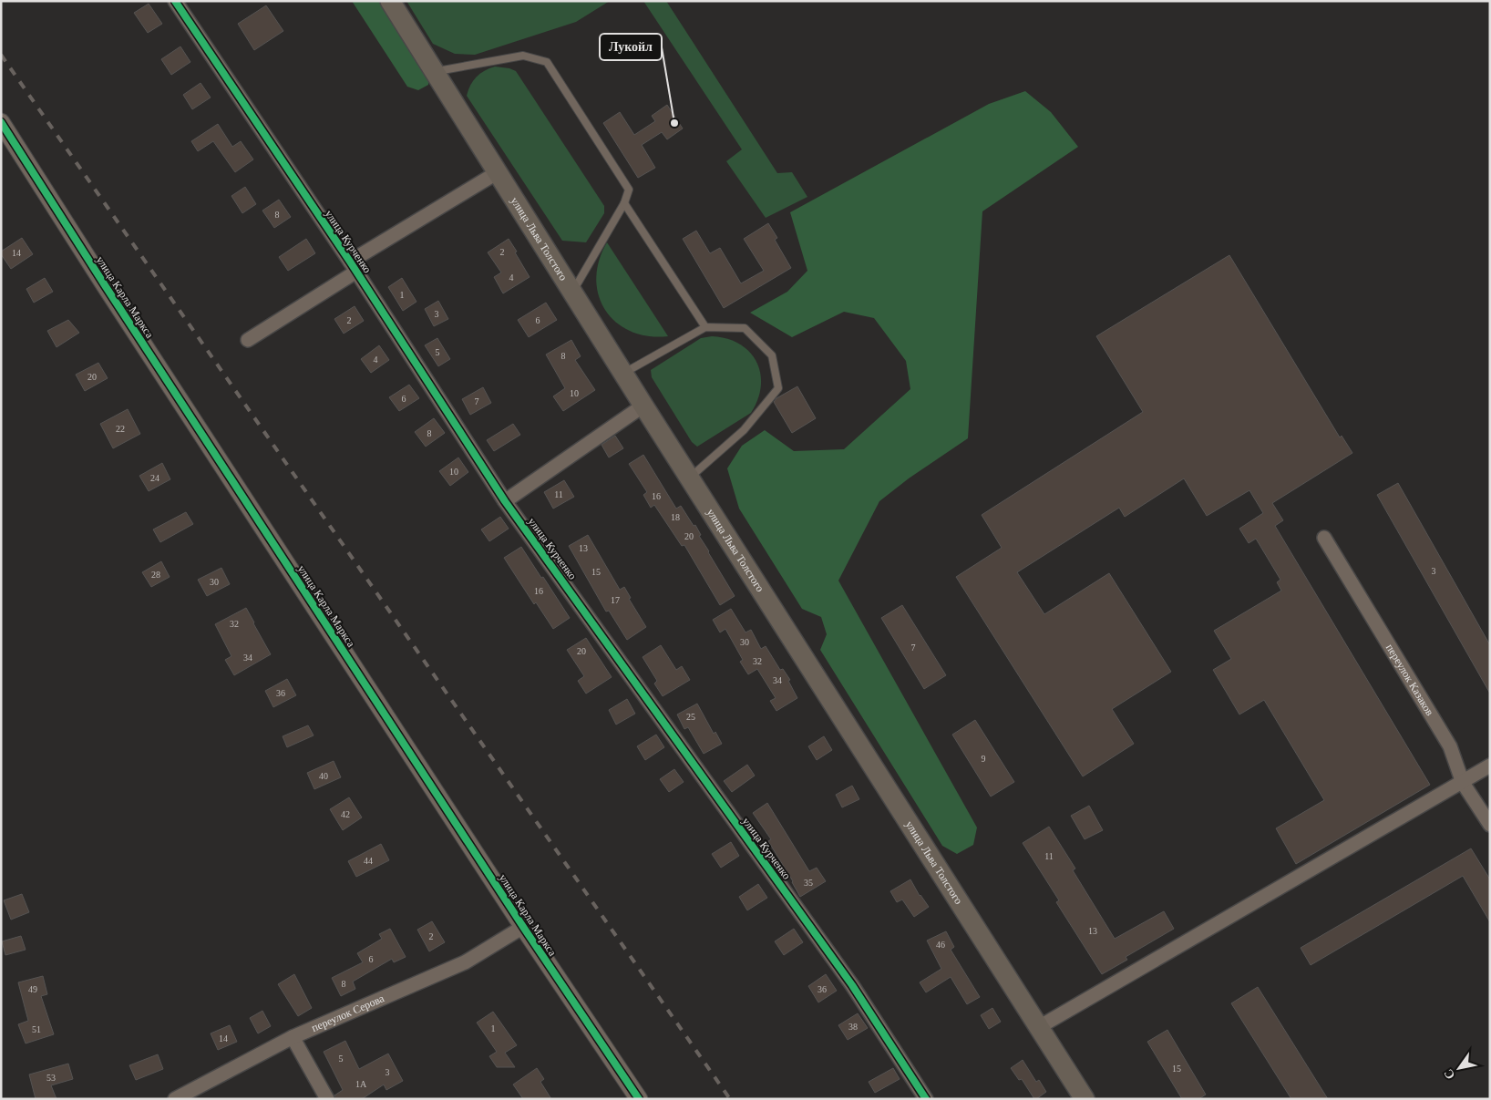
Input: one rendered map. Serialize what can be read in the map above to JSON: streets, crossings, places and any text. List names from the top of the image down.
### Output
{
  "streets": {
    "main road": ["улица Льва Толстого"],
    "street": [
      "улица Курченко",
      "улица Карла Маркса",
      "переулок Казаков",
      "переулок Серова"
    ]
  },
  "crossings": [
    ["улица Карла Маркса", "переулок Серова"]
  ],
  "places": ["Лукойл"],
  "house_numbers": [
    "8",
    "2",
    "14",
    "4",
    "1",
    "3",
    "2",
    "6",
    "5",
    "8",
    "4",
    "20",
    "10",
    "6",
    "7",
    "22",
    "8",
    "10",
    "24",
    "11",
    "16",
    "18",
    "20",
    "13",
    "3",
    "15",
    "28",
    "30",
    "16",
    "17",
    "32",
    "30",
    "7",
    "20",
    "34",
    "32",
    "34",
    "36",
    "25",
    "9",
    "40",
    "42",
    "11",
    "44",
    "35",
    "13",
    "2",
    "46",
    "6",
    "8",
    "49",
    "36",
    "38",
    "1",
    "51",
    "14",
    "5",
    "15",
    "3",
    "53",
    "1А"
  ],
  "north": "bottom left"
}
